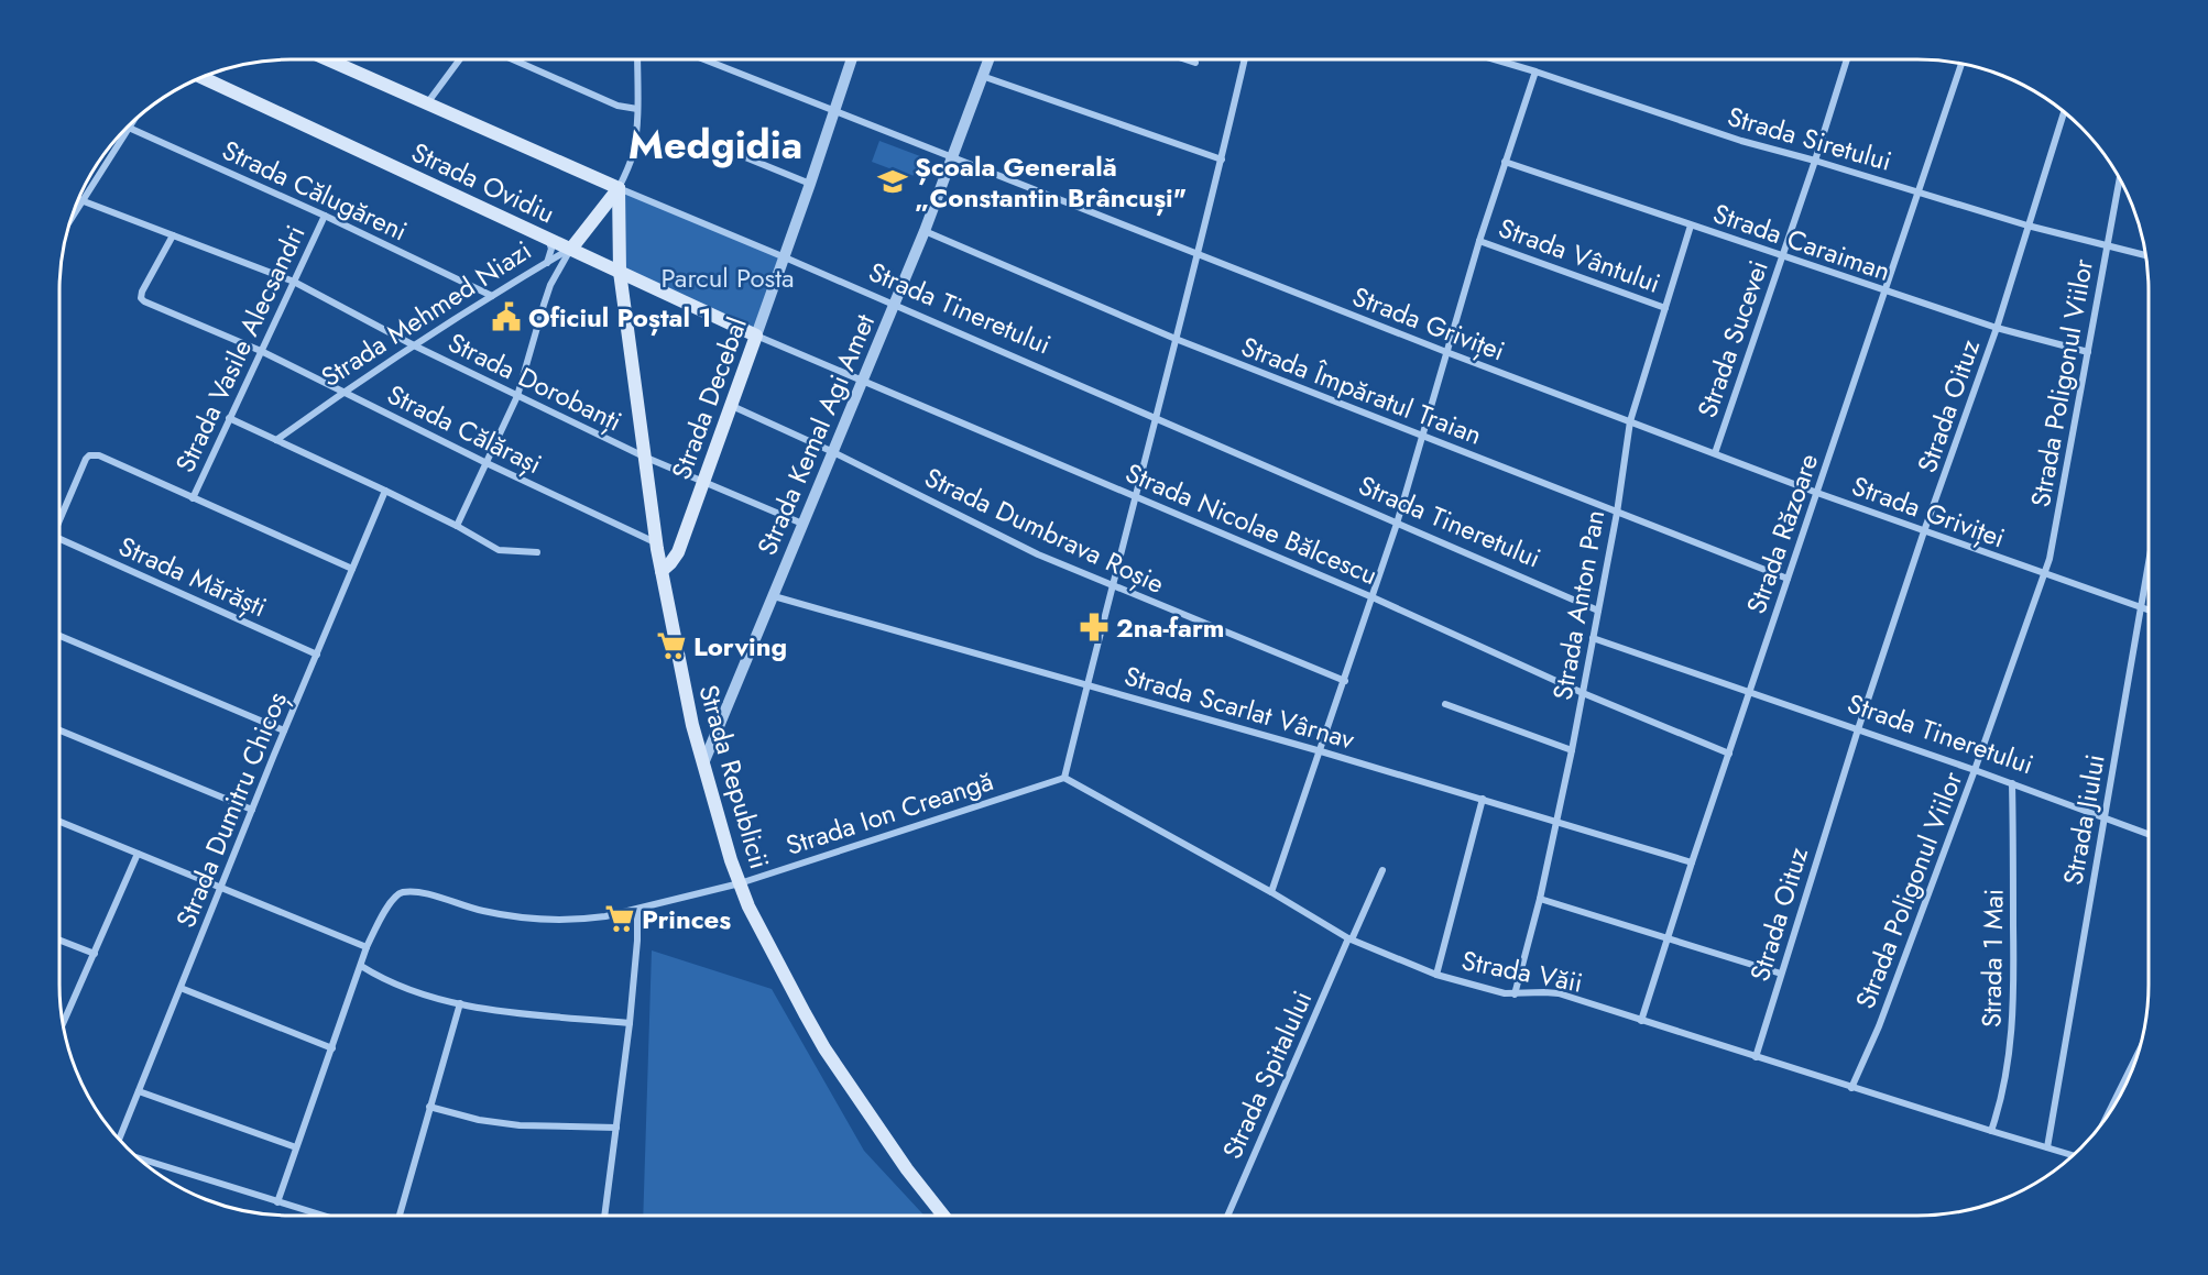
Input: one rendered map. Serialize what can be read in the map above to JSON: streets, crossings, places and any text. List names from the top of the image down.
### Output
{
  "streets": {
    "main road": [
      "Strada Ovidiu",
      "Strada Tineretului",
      "Strada Mehmed Niazi",
      "Strada Decebal",
      "Strada Republicii"
    ],
    "street": [
      "Strada Siretului",
      "Strada Călugăreni",
      "Strada Caraiman",
      "Strada Vântului",
      "Strada Griviței",
      "Strada Sucevei",
      "Strada Vasile Alecsandri",
      "Strada Dorobanți",
      "Strada Poligonul Viilor",
      "Strada Împăratul Traian",
      "Strada Oituz",
      "Strada Călărași",
      "Strada Kemal Agi Amet",
      "Strada Nicolae Bălcescu",
      "Strada Dumbrava Roșie",
      "Strada Răzoare",
      "Strada Mărăști",
      "Strada Anton Pan",
      "Strada Scarlat Vârnav",
      "Strada Dumitru Chicoș",
      "Strada Ion Creangă",
      "Strada Jiului",
      "Strada 1 Mai",
      "Strada Văii",
      "Strada Spitalului"
    ]
  },
  "crossings": [
    ["Strada Siretului", "Strada Sucevei"],
    ["Strada Siretului", "Strada Poligonul Viilor"],
    ["Strada Siretului", "Strada Oituz"],
    ["Strada Siretului", "Strada Răzoare"],
    ["Strada Ovidiu", "Strada Mehmed Niazi"],
    ["Strada Ovidiu", "Strada Decebal"],
    ["Strada Ovidiu", "Strada Nicolae Bălcescu"],
    ["Strada Ovidiu", "Strada Republicii"],
    ["Strada Călugăreni", "Strada Mehmed Niazi"],
    ["Strada Călugăreni", "Strada Vasile Alecsandri"],
    ["Strada Caraiman", "Strada Sucevei"],
    ["Strada Caraiman", "Strada Poligonul Viilor"],
    ["Strada Caraiman", "Strada Oituz"],
    ["Strada Caraiman", "Strada Răzoare"],
    ["Strada Caraiman", "Strada Anton Pan"],
    ["Strada Vântului", "Strada Anton Pan"],
    ["Strada Tineretului", "Strada Mehmed Niazi"],
    ["Strada Tineretului", "Strada Poligonul Viilor"],
    ["Strada Tineretului", "Strada Decebal"],
    ["Strada Tineretului", "Strada Oituz"],
    ["Strada Tineretului", "Strada Kemal Agi Amet"],
    ["Strada Tineretului", "Strada Răzoare"],
    ["Strada Tineretului", "Strada Anton Pan"],
    ["Strada Tineretului", "Strada Republicii"],
    ["Strada Tineretului", "Strada Jiului"],
    ["Strada Tineretului", "Strada 1 Mai"],
    ["Strada Mehmed Niazi", "Strada Dorobanți"],
    ["Strada Mehmed Niazi", "Strada Călărași"],
    ["Strada Mehmed Niazi", "Strada Republicii"],
    ["Strada Griviței", "Strada Sucevei"],
    ["Strada Griviței", "Strada Poligonul Viilor"],
    ["Strada Griviței", "Strada Decebal"],
    ["Strada Griviței", "Strada Oituz"],
    ["Strada Griviței", "Strada Kemal Agi Amet"],
    ["Strada Griviței", "Strada Răzoare"],
    ["Strada Griviței", "Strada Anton Pan"],
    ["Strada Griviței", "Strada Jiului"],
    ["Strada Vasile Alecsandri", "Strada Dorobanți"],
    ["Strada Vasile Alecsandri", "Strada Călărași"],
    ["Strada Dorobanți", "Strada Decebal"],
    ["Strada Dorobanți", "Strada Călărași"],
    ["Strada Dorobanți", "Strada Kemal Agi Amet"],
    ["Strada Dorobanți", "Strada Republicii"],
    ["Strada Poligonul Viilor", "Strada Văii"],
    ["Strada Împăratul Traian", "Strada Kemal Agi Amet"],
    ["Strada Împăratul Traian", "Strada Răzoare"],
    ["Strada Împăratul Traian", "Strada Anton Pan"],
    ["Strada Decebal", "Strada Nicolae Bălcescu"],
    ["Strada Decebal", "Strada Dumbrava Roșie"],
    ["Strada Decebal", "Strada Republicii"],
    ["Strada Oituz", "Strada Văii"],
    ["Strada Călărași", "Strada Republicii"],
    ["Strada Kemal Agi Amet", "Strada Nicolae Bălcescu"],
    ["Strada Kemal Agi Amet", "Strada Dumbrava Roșie"],
    ["Strada Kemal Agi Amet", "Strada Scarlat Vârnav"],
    ["Strada Kemal Agi Amet", "Strada Republicii"],
    ["Strada Nicolae Bălcescu", "Strada Răzoare"],
    ["Strada Nicolae Bălcescu", "Strada Anton Pan"],
    ["Strada Răzoare", "Strada Scarlat Vârnav"],
    ["Strada Răzoare", "Strada Văii"],
    ["Strada Mărăști", "Strada Dumitru Chicoș"],
    ["Strada Anton Pan", "Strada Scarlat Vârnav"],
    ["Strada Anton Pan", "Strada Văii"],
    ["Strada Republicii", "Strada Ion Creangă"],
    ["Strada Ion Creangă", "Strada Văii"],
    ["Strada Jiului", "Strada Văii"],
    ["Strada 1 Mai", "Strada Văii"],
    ["Strada Văii", "Strada Spitalului"]
  ],
  "districts": ["Medgidia"],
  "parks": ["Parcul Posta"],
  "places": {
    "school or university": ["Școala Generală „Constantin Brâncuși\""],
    "public building": ["Oficiul Poștal 1"],
    "pharmacy": ["2na-farm"],
    "supermarket": ["Lorving", "Princes"]
  }
}
